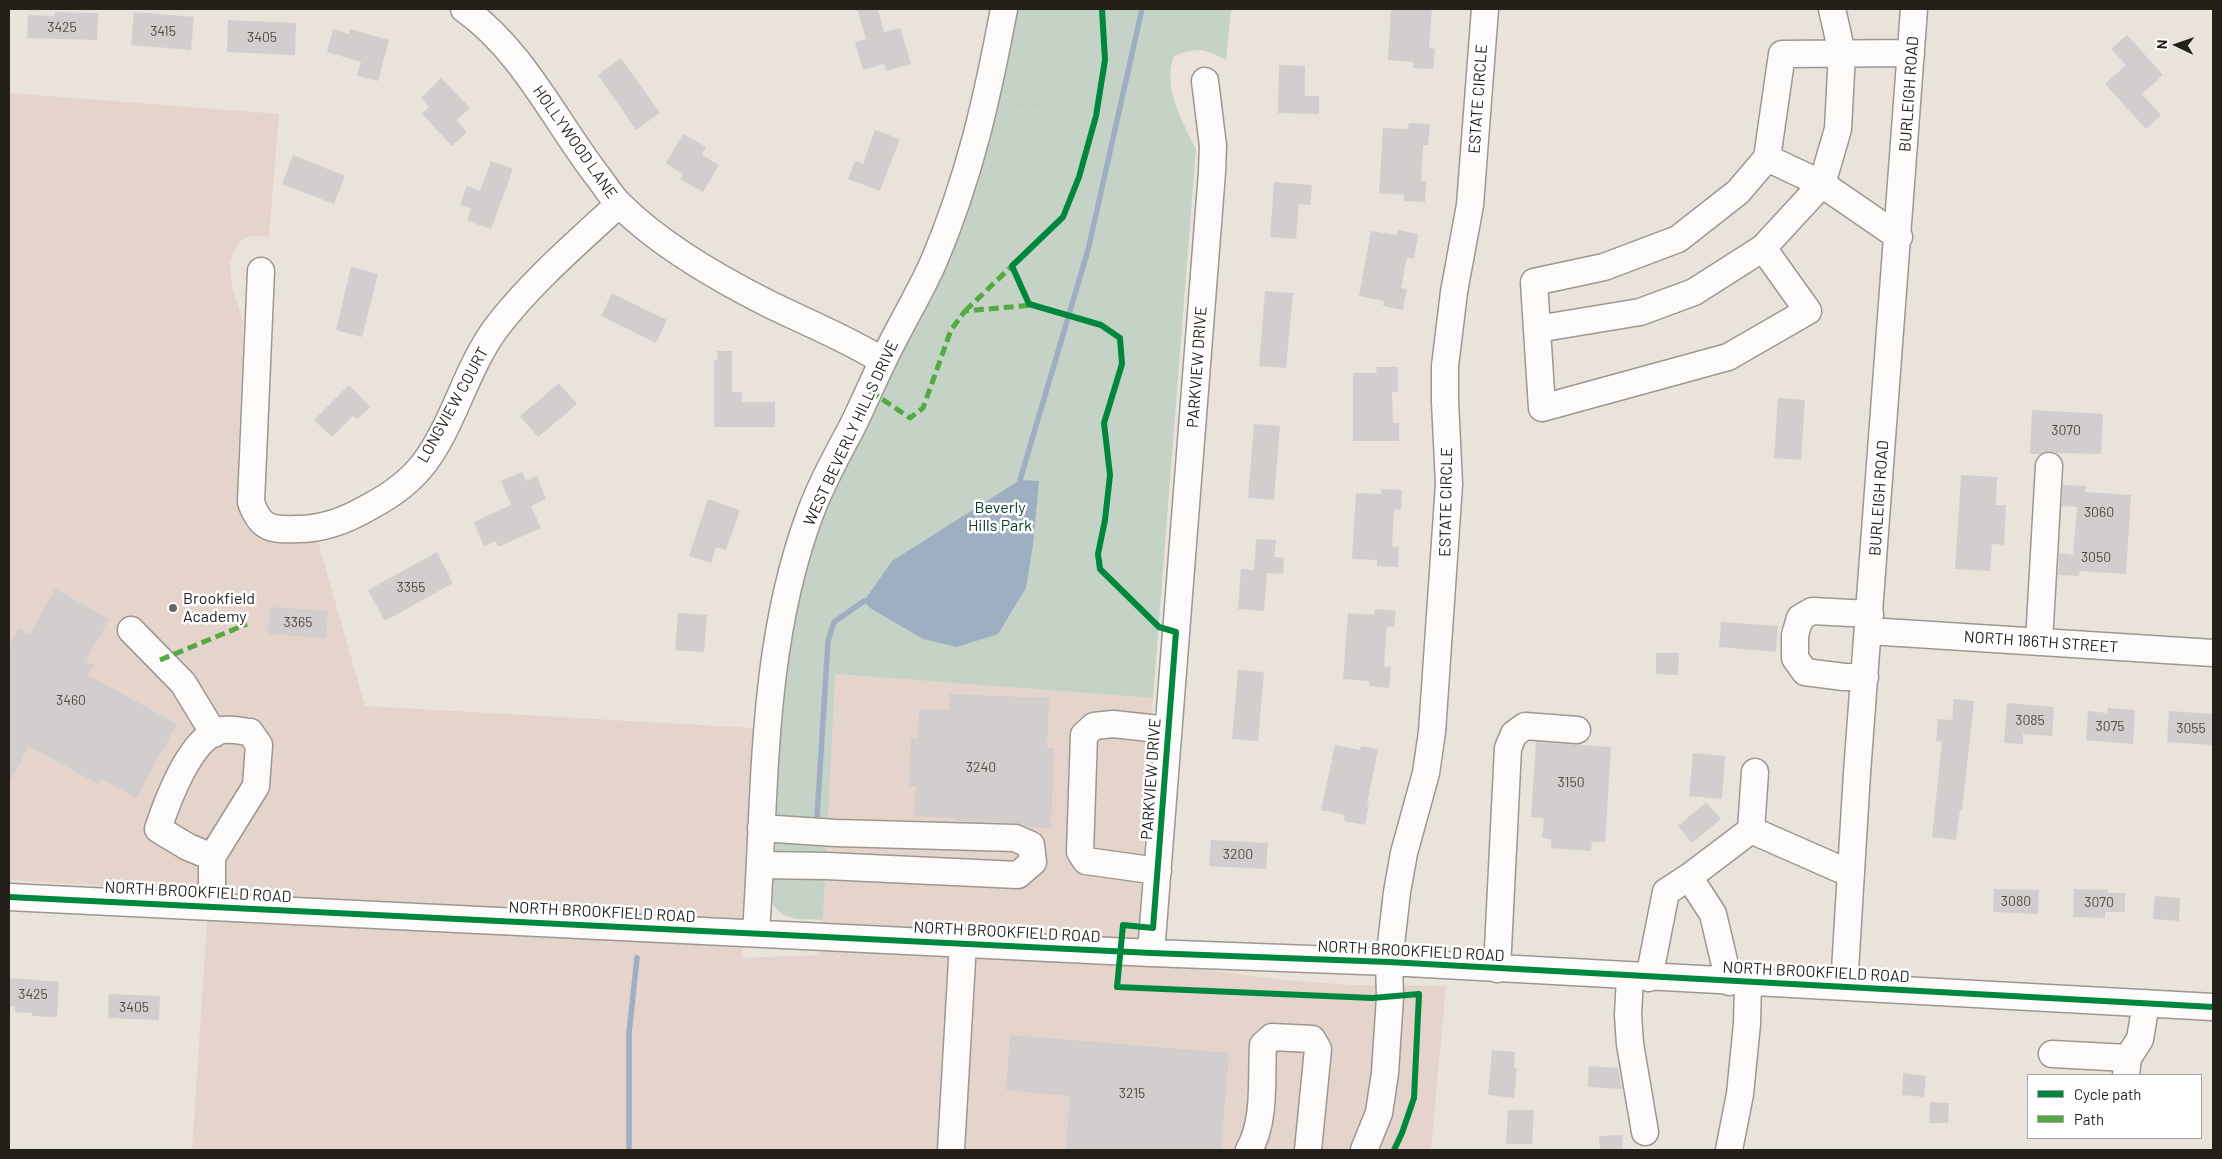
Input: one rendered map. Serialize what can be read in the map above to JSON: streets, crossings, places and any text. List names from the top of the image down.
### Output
{
  "streets": {
    "street": [
      "BURLEIGH ROAD",
      "ESTATE CIRCLE",
      "HOLLYWOOD LANE",
      "PARKVIEW DRIVE",
      "LONGVIEW COURT",
      "WEST BEVERLY HILLS DRIVE",
      "NORTH 186TH STREET",
      "NORTH BROOKFIELD ROAD"
    ]
  },
  "crossings": [
    ["BURLEIGH ROAD", "NORTH 186TH STREET"],
    ["BURLEIGH ROAD", "NORTH BROOKFIELD ROAD"],
    ["ESTATE CIRCLE", "NORTH BROOKFIELD ROAD"],
    ["HOLLYWOOD LANE", "LONGVIEW COURT"],
    ["HOLLYWOOD LANE", "WEST BEVERLY HILLS DRIVE"],
    ["PARKVIEW DRIVE", "NORTH BROOKFIELD ROAD"],
    ["WEST BEVERLY HILLS DRIVE", "NORTH BROOKFIELD ROAD"]
  ],
  "parks": ["Beverly Hills Park"],
  "places": ["Brookfield Academy"],
  "house_numbers": [
    "3425",
    "3415",
    "3405",
    "3070",
    "3060",
    "3050",
    "3355",
    "3365",
    "3460",
    "3085",
    "3075",
    "3055",
    "3240",
    "3150",
    "3200",
    "3080",
    "3070",
    "3425",
    "3405",
    "3215"
  ],
  "legend": ["Cycle path", "Path"],
  "north": "left"
}
